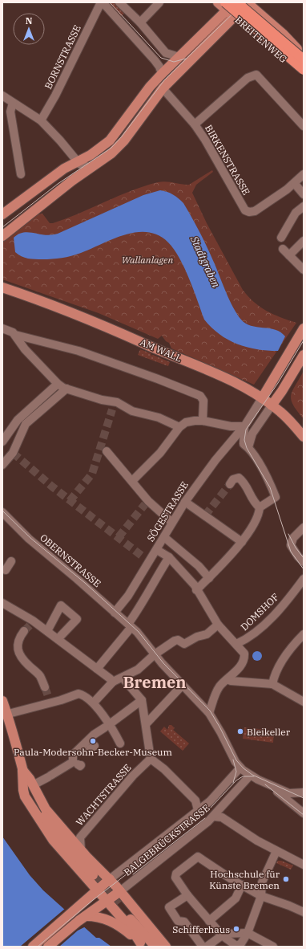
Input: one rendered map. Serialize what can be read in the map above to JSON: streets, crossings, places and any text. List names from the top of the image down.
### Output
{
  "streets": {
    "main road": ["BREITENWEG", "AM WALL"],
    "street": [
      "BORNSTRASSE",
      "BIRKENSTRASSE",
      "SÖGESTRASSE",
      "OBERNSTRASSE",
      "DOMSHOF",
      "WACHTSTRASSE",
      "BALGEBRÜCKSTRASSE"
    ]
  },
  "crossings": [
    ["AM WALL", "SÖGESTRASSE"],
    ["SÖGESTRASSE", "OBERNSTRASSE"],
    ["OBERNSTRASSE", "BALGEBRÜCKSTRASSE"]
  ],
  "districts": ["Bremen"],
  "water": ["Stadtgraben"],
  "parks": ["Wallanlagen"],
  "places": [
    "Bleikeller",
    "Paula-Modersohn-Becker-Museum",
    "Hochschule für Künste Bremen",
    "Schifferhaus"
  ],
  "north": "top"
}
